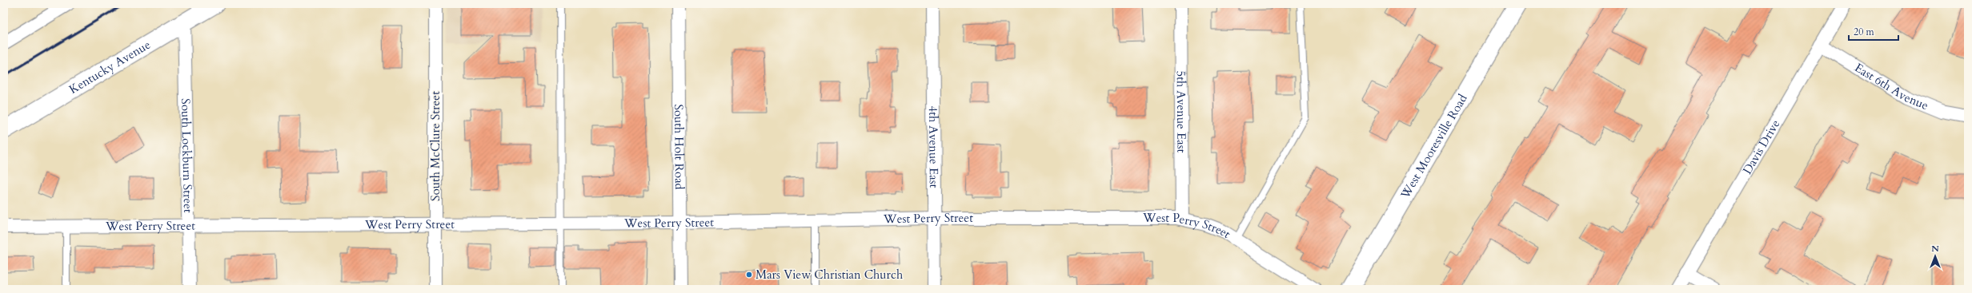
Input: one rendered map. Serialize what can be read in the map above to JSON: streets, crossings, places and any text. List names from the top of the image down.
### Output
{
  "streets": {
    "main road": ["Kentucky Avenue", "West Mooresville Road"],
    "street": [
      "East 6th Avenue",
      "5th Avenue East",
      "South McClure Street",
      "South Holt Road",
      "4th Avenue East",
      "Davis Drive",
      "South Lockburn Street",
      "West Perry Street"
    ]
  },
  "crossings": [
    ["Kentucky Avenue", "South Lockburn Street"],
    ["East 6th Avenue", "Davis Drive"],
    ["5th Avenue East", "West Perry Street"],
    ["South McClure Street", "West Perry Street"],
    ["South Holt Road", "West Perry Street"],
    ["4th Avenue East", "West Perry Street"],
    ["South Lockburn Street", "West Perry Street"]
  ],
  "places": ["Mars View Christian Church"],
  "scale_bar": "20 m",
  "north": "top"
}
